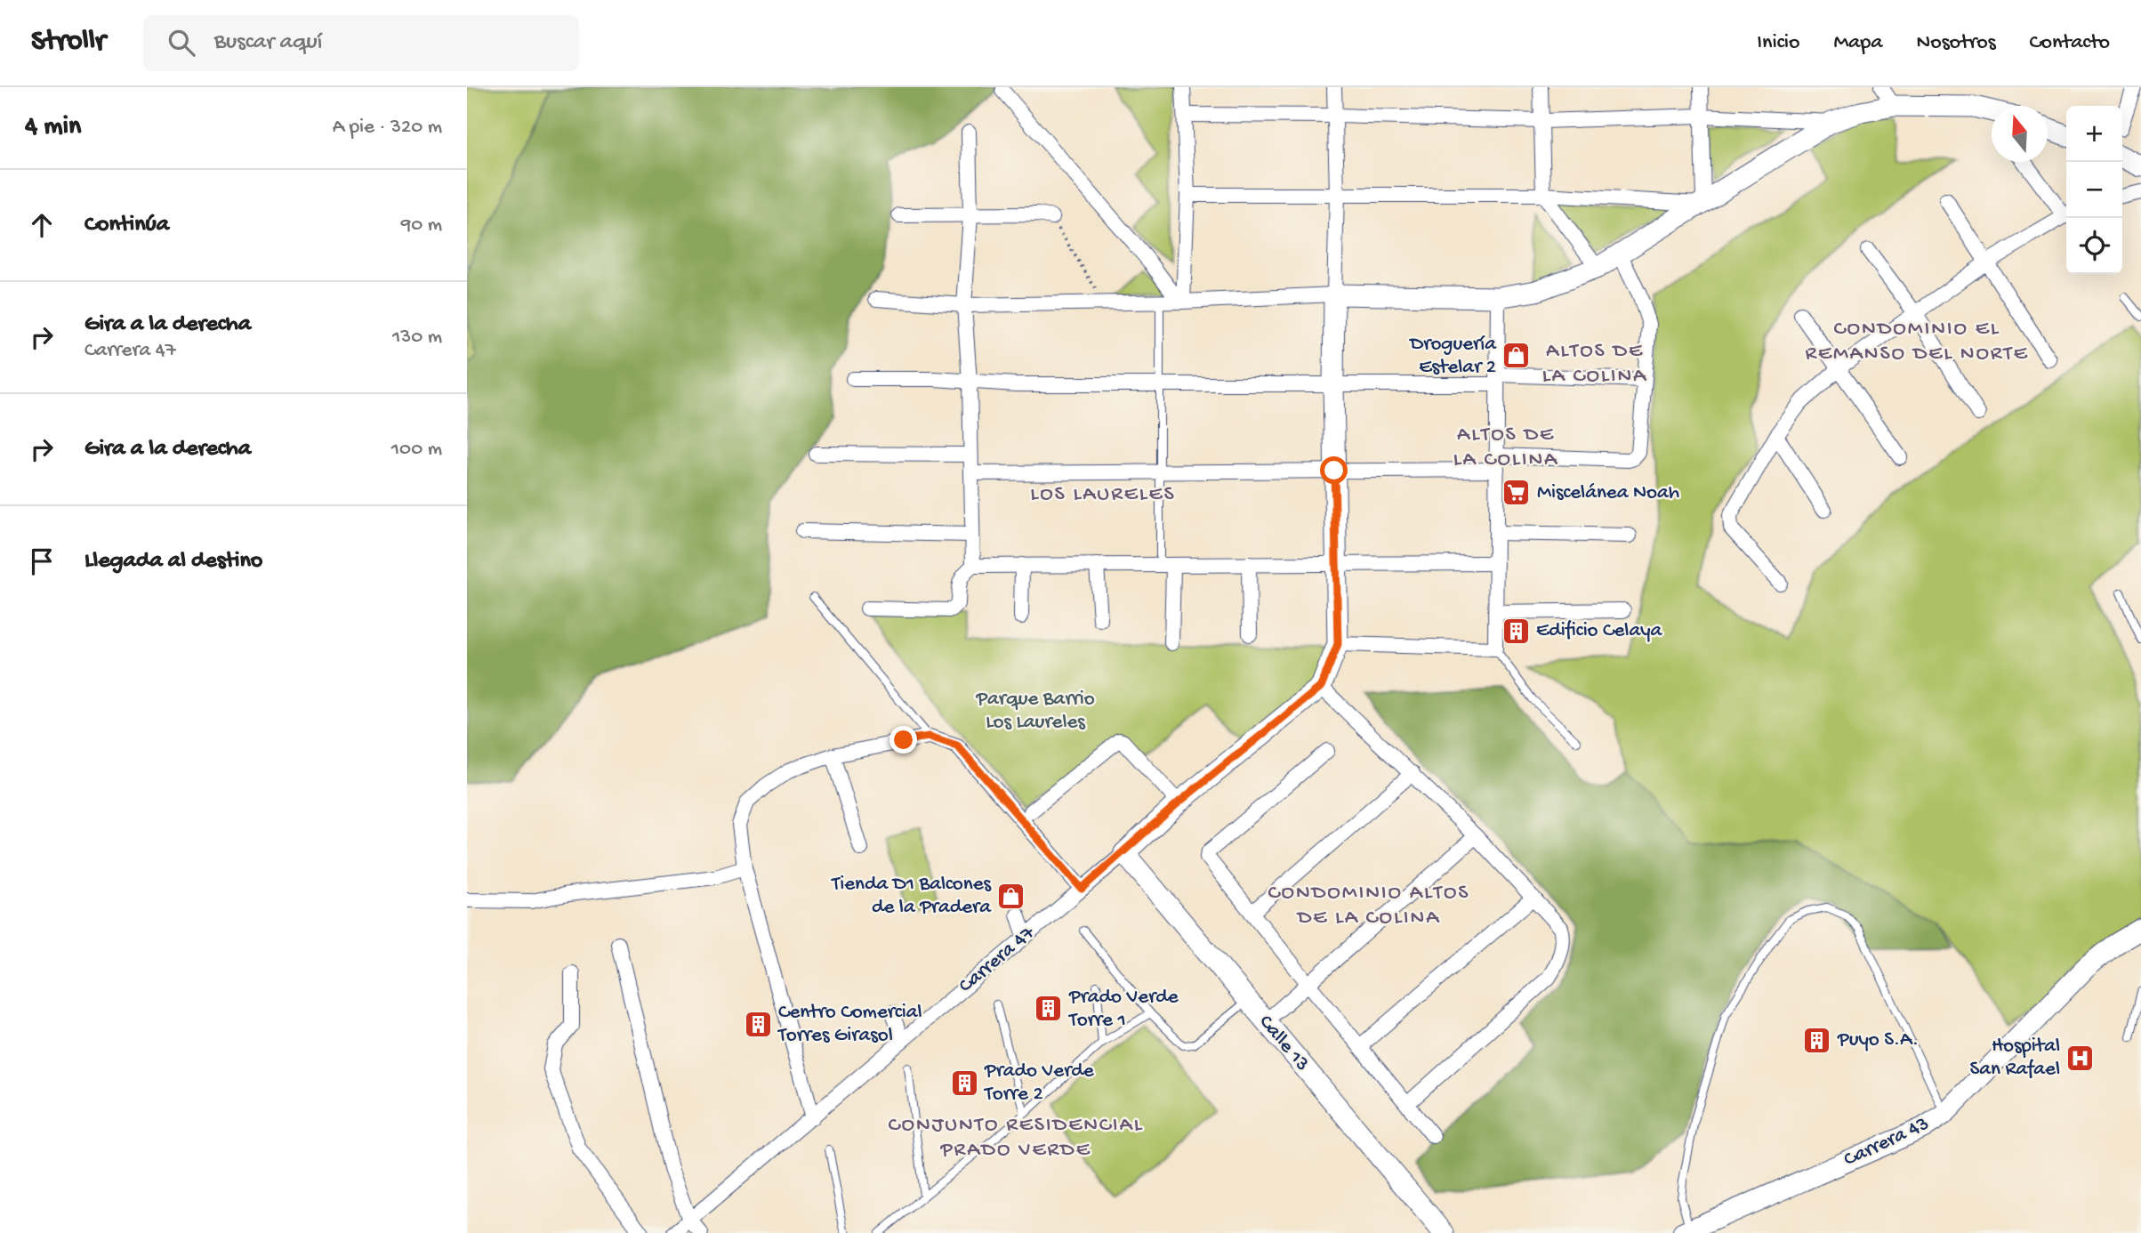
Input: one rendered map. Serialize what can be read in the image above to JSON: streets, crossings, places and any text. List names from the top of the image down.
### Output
{
  "streets": {
    "street": ["Carrera 47", "Calle 13", "Carrera 43"]
  },
  "crossings": [
    ["Carrera 47", "Calle 13"]
  ],
  "districts": [
    "CONDOMINIO EL REMANSO DEL NORTE",
    "ALTOS DE LA COLINA",
    "ALTOS DE LA COLINA",
    "LOS LAURELES",
    "CONDOMINIO ALTOS DE LA COLINA",
    "CONJUNTO RESIDENCIAL PRADO VERDE"
  ],
  "parks": ["Parque Barrio Los Laureles"],
  "places": {
    "shop": ["Droguería Estelar 2", "Tienda D1 Balcones de la Pradera"],
    "supermarket": ["Miscelánea Noah"],
    "building": [
      "Edificio Celaya",
      "Prado Verde Torre 1",
      "Centro Comercial Torres Girasol",
      "Puyo S.A.",
      "Prado Verde Torre 2"
    ],
    "hospital": ["Hospital San Rafael"]
  },
  "north": "top",
  "page": {
    "header": "Strollr",
    "search": "Buscar aquí",
    "nav": [
      "Inicio",
      "Mapa",
      "Nosotros",
      "Contacto"
    ],
    "heading": ["4 min", "A pie · 320 m"],
    "map_buttons": ["+", "−"],
    "list": [
      ["Continúa", "90 m"],
      ["Gira a la derecha", "Carrera 47", "130 m"],
      ["Gira a la derecha", "100 m"],
      "Llegada al destino"
    ]
  }
}
